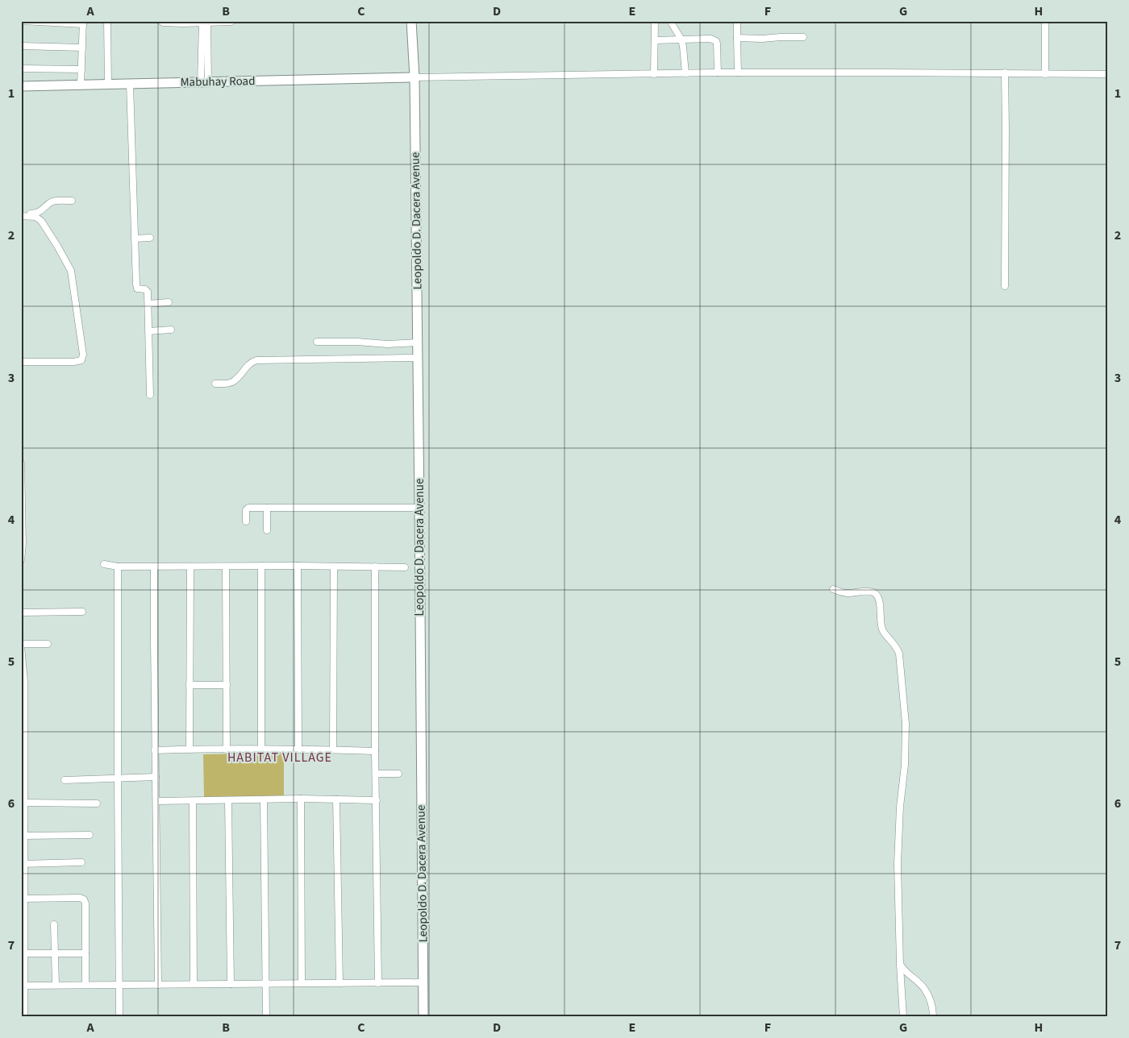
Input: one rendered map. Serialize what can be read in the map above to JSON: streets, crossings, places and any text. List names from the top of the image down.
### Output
{
  "streets": {
    "main road": ["Mabuhay Road", "Leopoldo D. Dacera Avenue"]
  },
  "crossings": [
    ["Mabuhay Road", "Leopoldo D. Dacera Avenue"]
  ],
  "districts": ["HABITAT VILLAGE"],
  "grid": {
    "columns": [
      "A",
      "B",
      "C",
      "D",
      "E",
      "F",
      "G",
      "H"
    ],
    "rows": [
      "1",
      "2",
      "3",
      "4",
      "5",
      "6",
      "7"
    ]
  }
}
